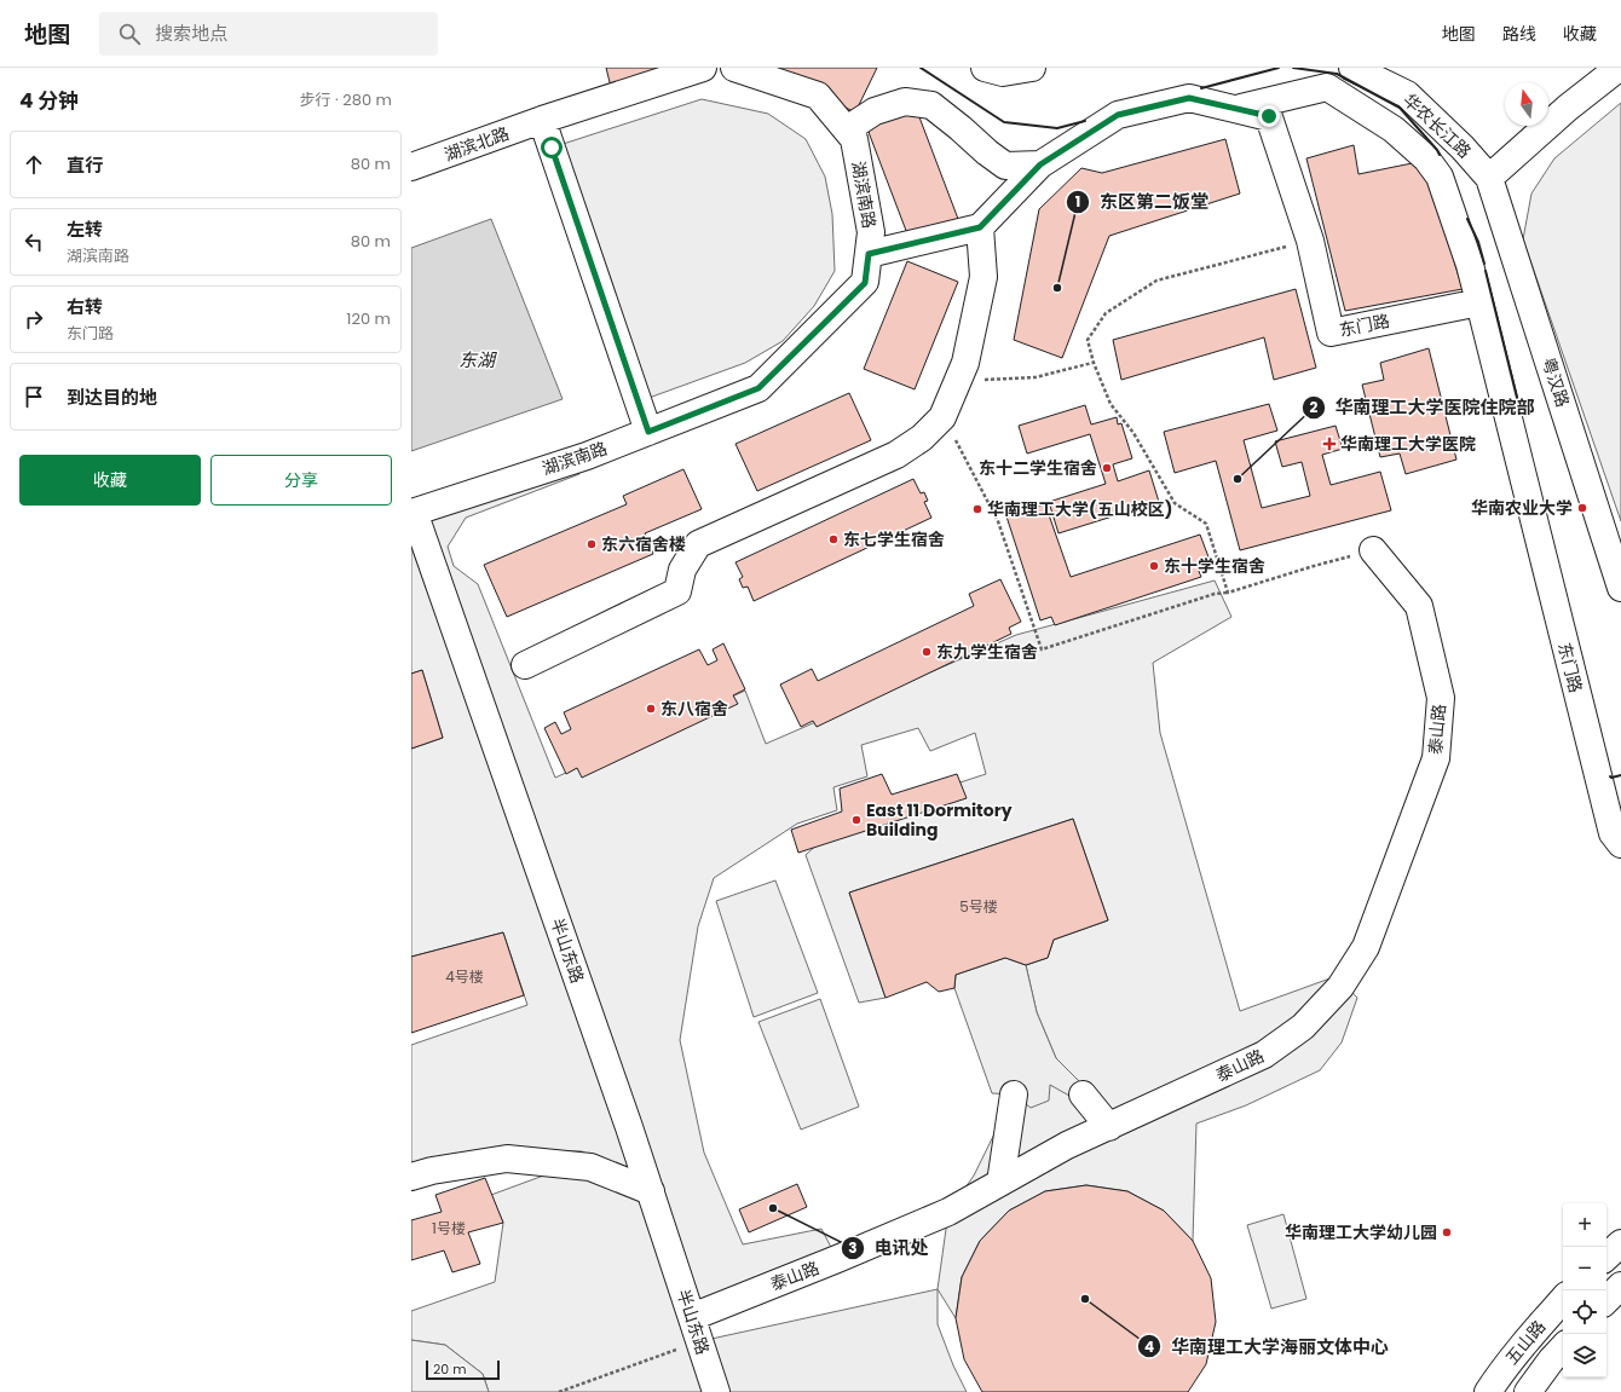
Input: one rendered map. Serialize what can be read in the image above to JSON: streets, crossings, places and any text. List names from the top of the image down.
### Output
{
  "streets": {
    "street": [
      "华农长江路",
      "湖滨北路",
      "湖滨南路",
      "东门路",
      "粤汉路",
      "泰山路",
      "半山东路",
      "五山路"
    ]
  },
  "crossings": [
    ["华农长江路", "粤汉路"],
    ["湖滨南路", "半山东路"],
    ["泰山路", "半山东路"]
  ],
  "water": ["东湖"],
  "places": {
    "other": [
      "东区第二饭堂",
      "东十二学生宿舍",
      "华南理工大学医院住院部",
      "华南农业大学",
      "华南理工大学(五山校区)",
      "东七学生宿舍",
      "东六宿舍楼",
      "东十学生宿舍",
      "东九学生宿舍",
      "东八宿舍",
      "East 11 Dormitory Building",
      "电讯处",
      "华南理工大学幼儿园",
      "华南理工大学海丽文体中心"
    ],
    "health": ["华南理工大学医院"]
  },
  "house_numbers": ["5号楼", "4号楼", "1号楼"],
  "scale_bar": "20 m",
  "north": "top",
  "page": {
    "header": "地图",
    "search": "搜索地点",
    "nav": ["地图", "路线", "收藏"],
    "heading": ["4 分钟", "步行 · 280 m"],
    "list": [
      ["直行", "80 m"],
      ["左转", "湖滨南路", "80 m"],
      ["右转", "东门路", "120 m"],
      "到达目的地"
    ],
    "buttons": ["收藏", "分享"],
    "map_buttons": ["+", "−"],
    "scale": "20 m"
  }
}
